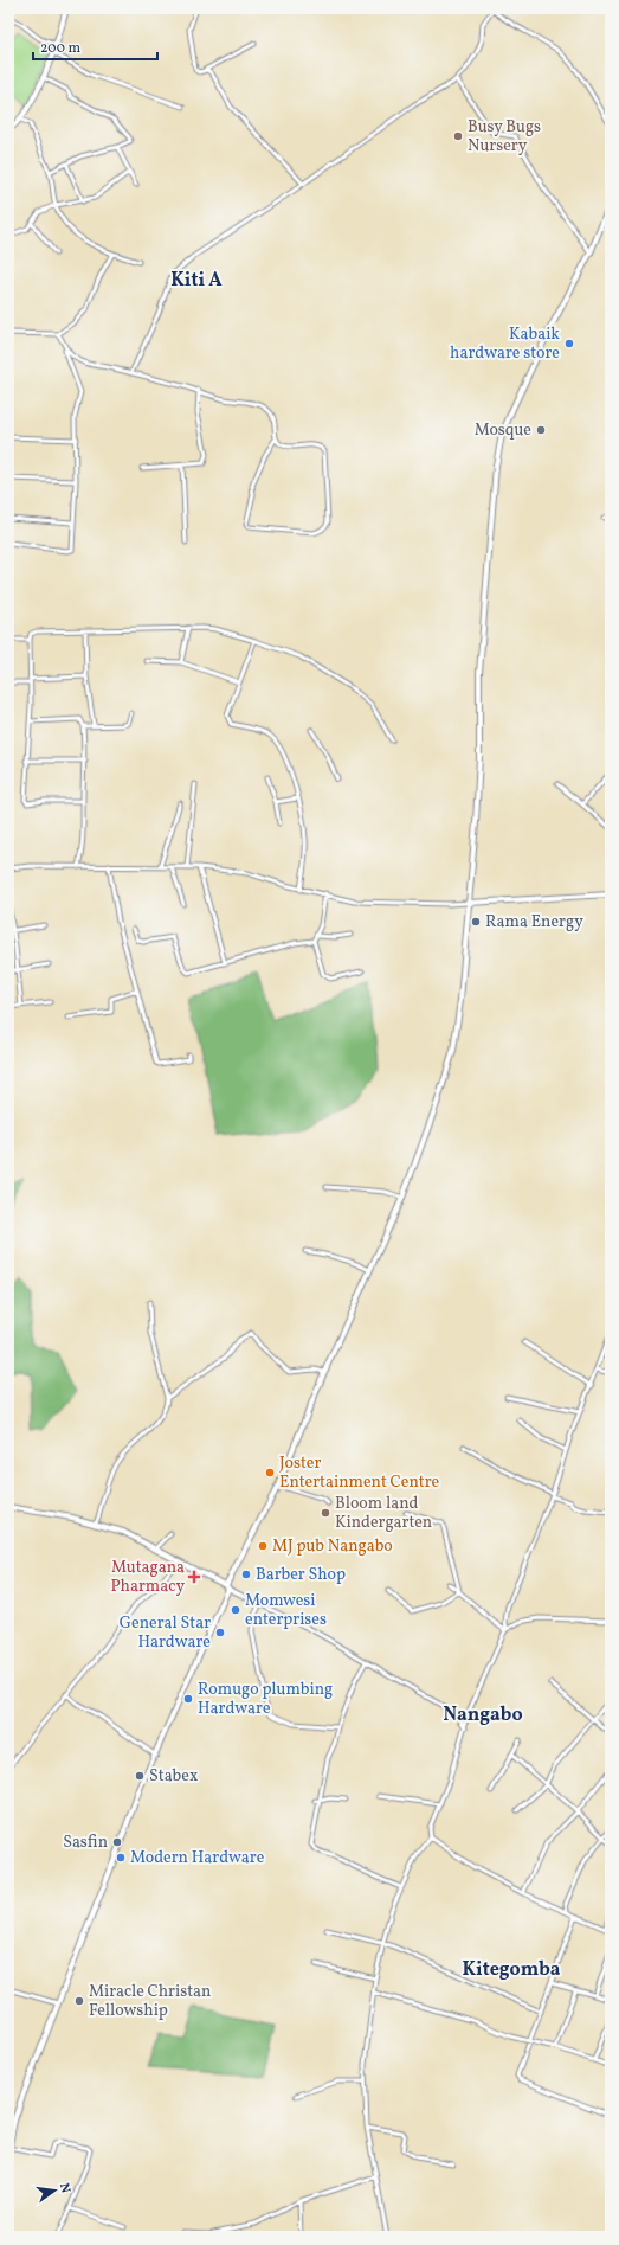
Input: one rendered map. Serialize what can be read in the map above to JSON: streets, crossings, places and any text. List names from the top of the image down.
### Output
{
  "districts": ["Kiti A", "Nangabo", "Kitegomba"],
  "places": {
    "other": [
      "Busy Bugs Nursery",
      "Kabaik hardware store",
      "Mosque",
      "Rama Energy",
      "Joster Entertainment Centre",
      "Bloom land Kindergarten",
      "MJ pub Nangabo",
      "Barber Shop",
      "Momwesi enterprises",
      "General Star Hardware",
      "Romugo plumbing Hardware",
      "Stabex",
      "Sasfin",
      "Modern Hardware",
      "Miracle Christan Fellowship"
    ],
    "health": ["Mutagana Pharmacy"]
  },
  "scale_bar": "200 m",
  "north": "right"
}
